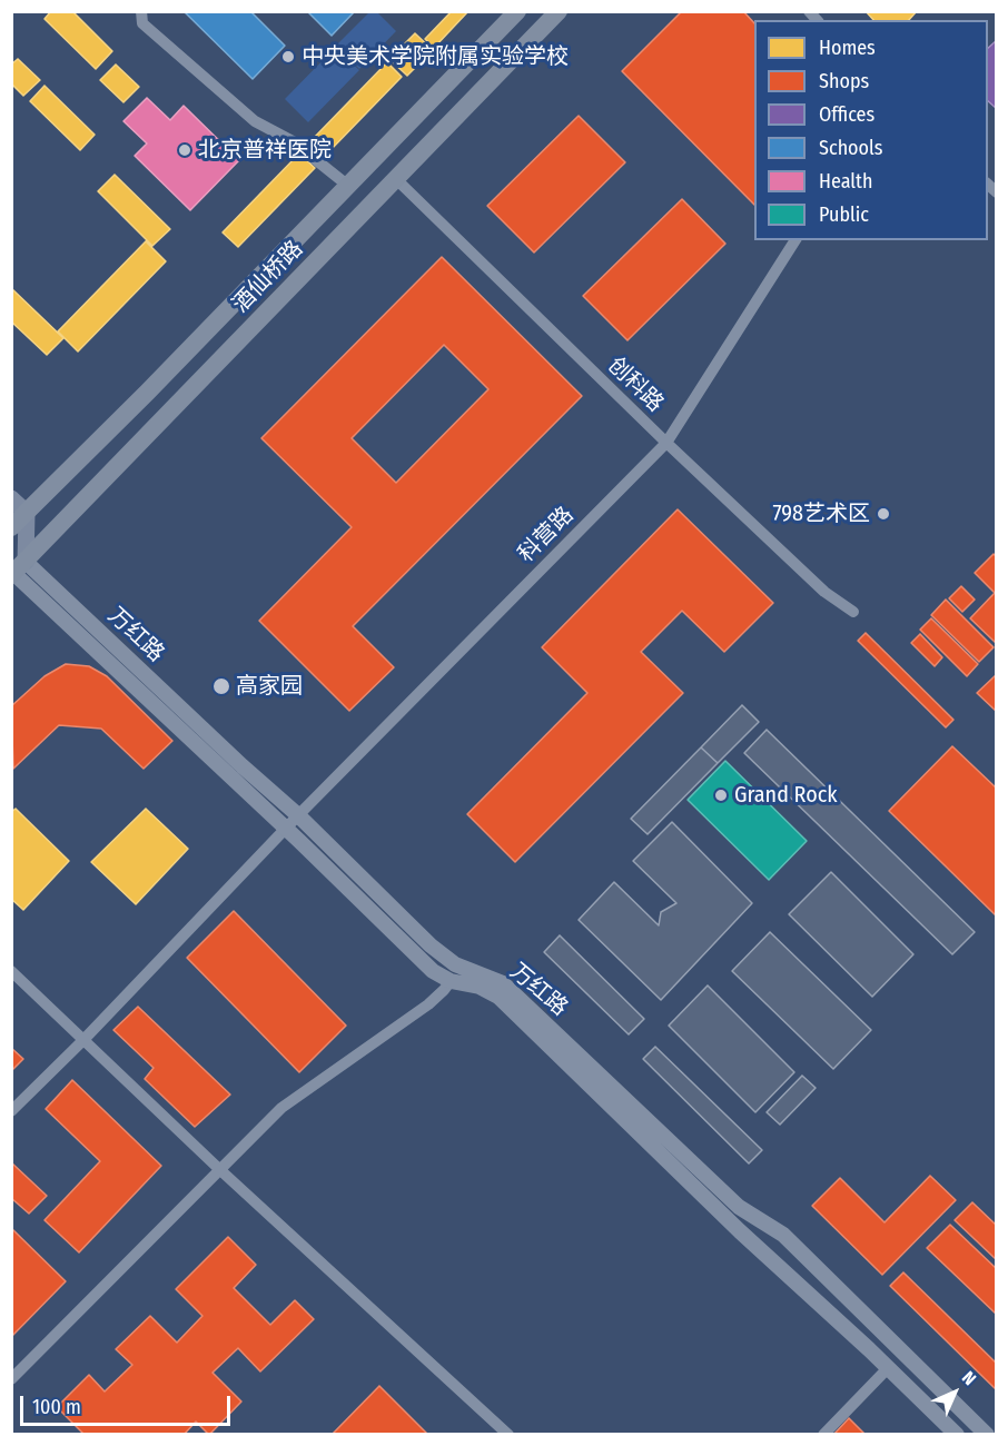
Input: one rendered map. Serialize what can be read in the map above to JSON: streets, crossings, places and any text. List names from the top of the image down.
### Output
{
  "streets": {
    "main road": ["酒仙桥路"],
    "street": ["创科路", "科营路", "万红路"]
  },
  "crossings": [
    ["酒仙桥路", "创科路"],
    ["酒仙桥路", "万红路"],
    ["创科路", "科营路"],
    ["科营路", "万红路"]
  ],
  "places": [
    "中央美术学院附属实验学校",
    "北京普祥医院",
    "798艺术区",
    "高家园",
    "Grand Rock"
  ],
  "legend": [
    "Homes",
    "Shops",
    "Offices",
    "Schools",
    "Health",
    "Public"
  ],
  "scale_bar": "100 m",
  "north": "top right"
}
